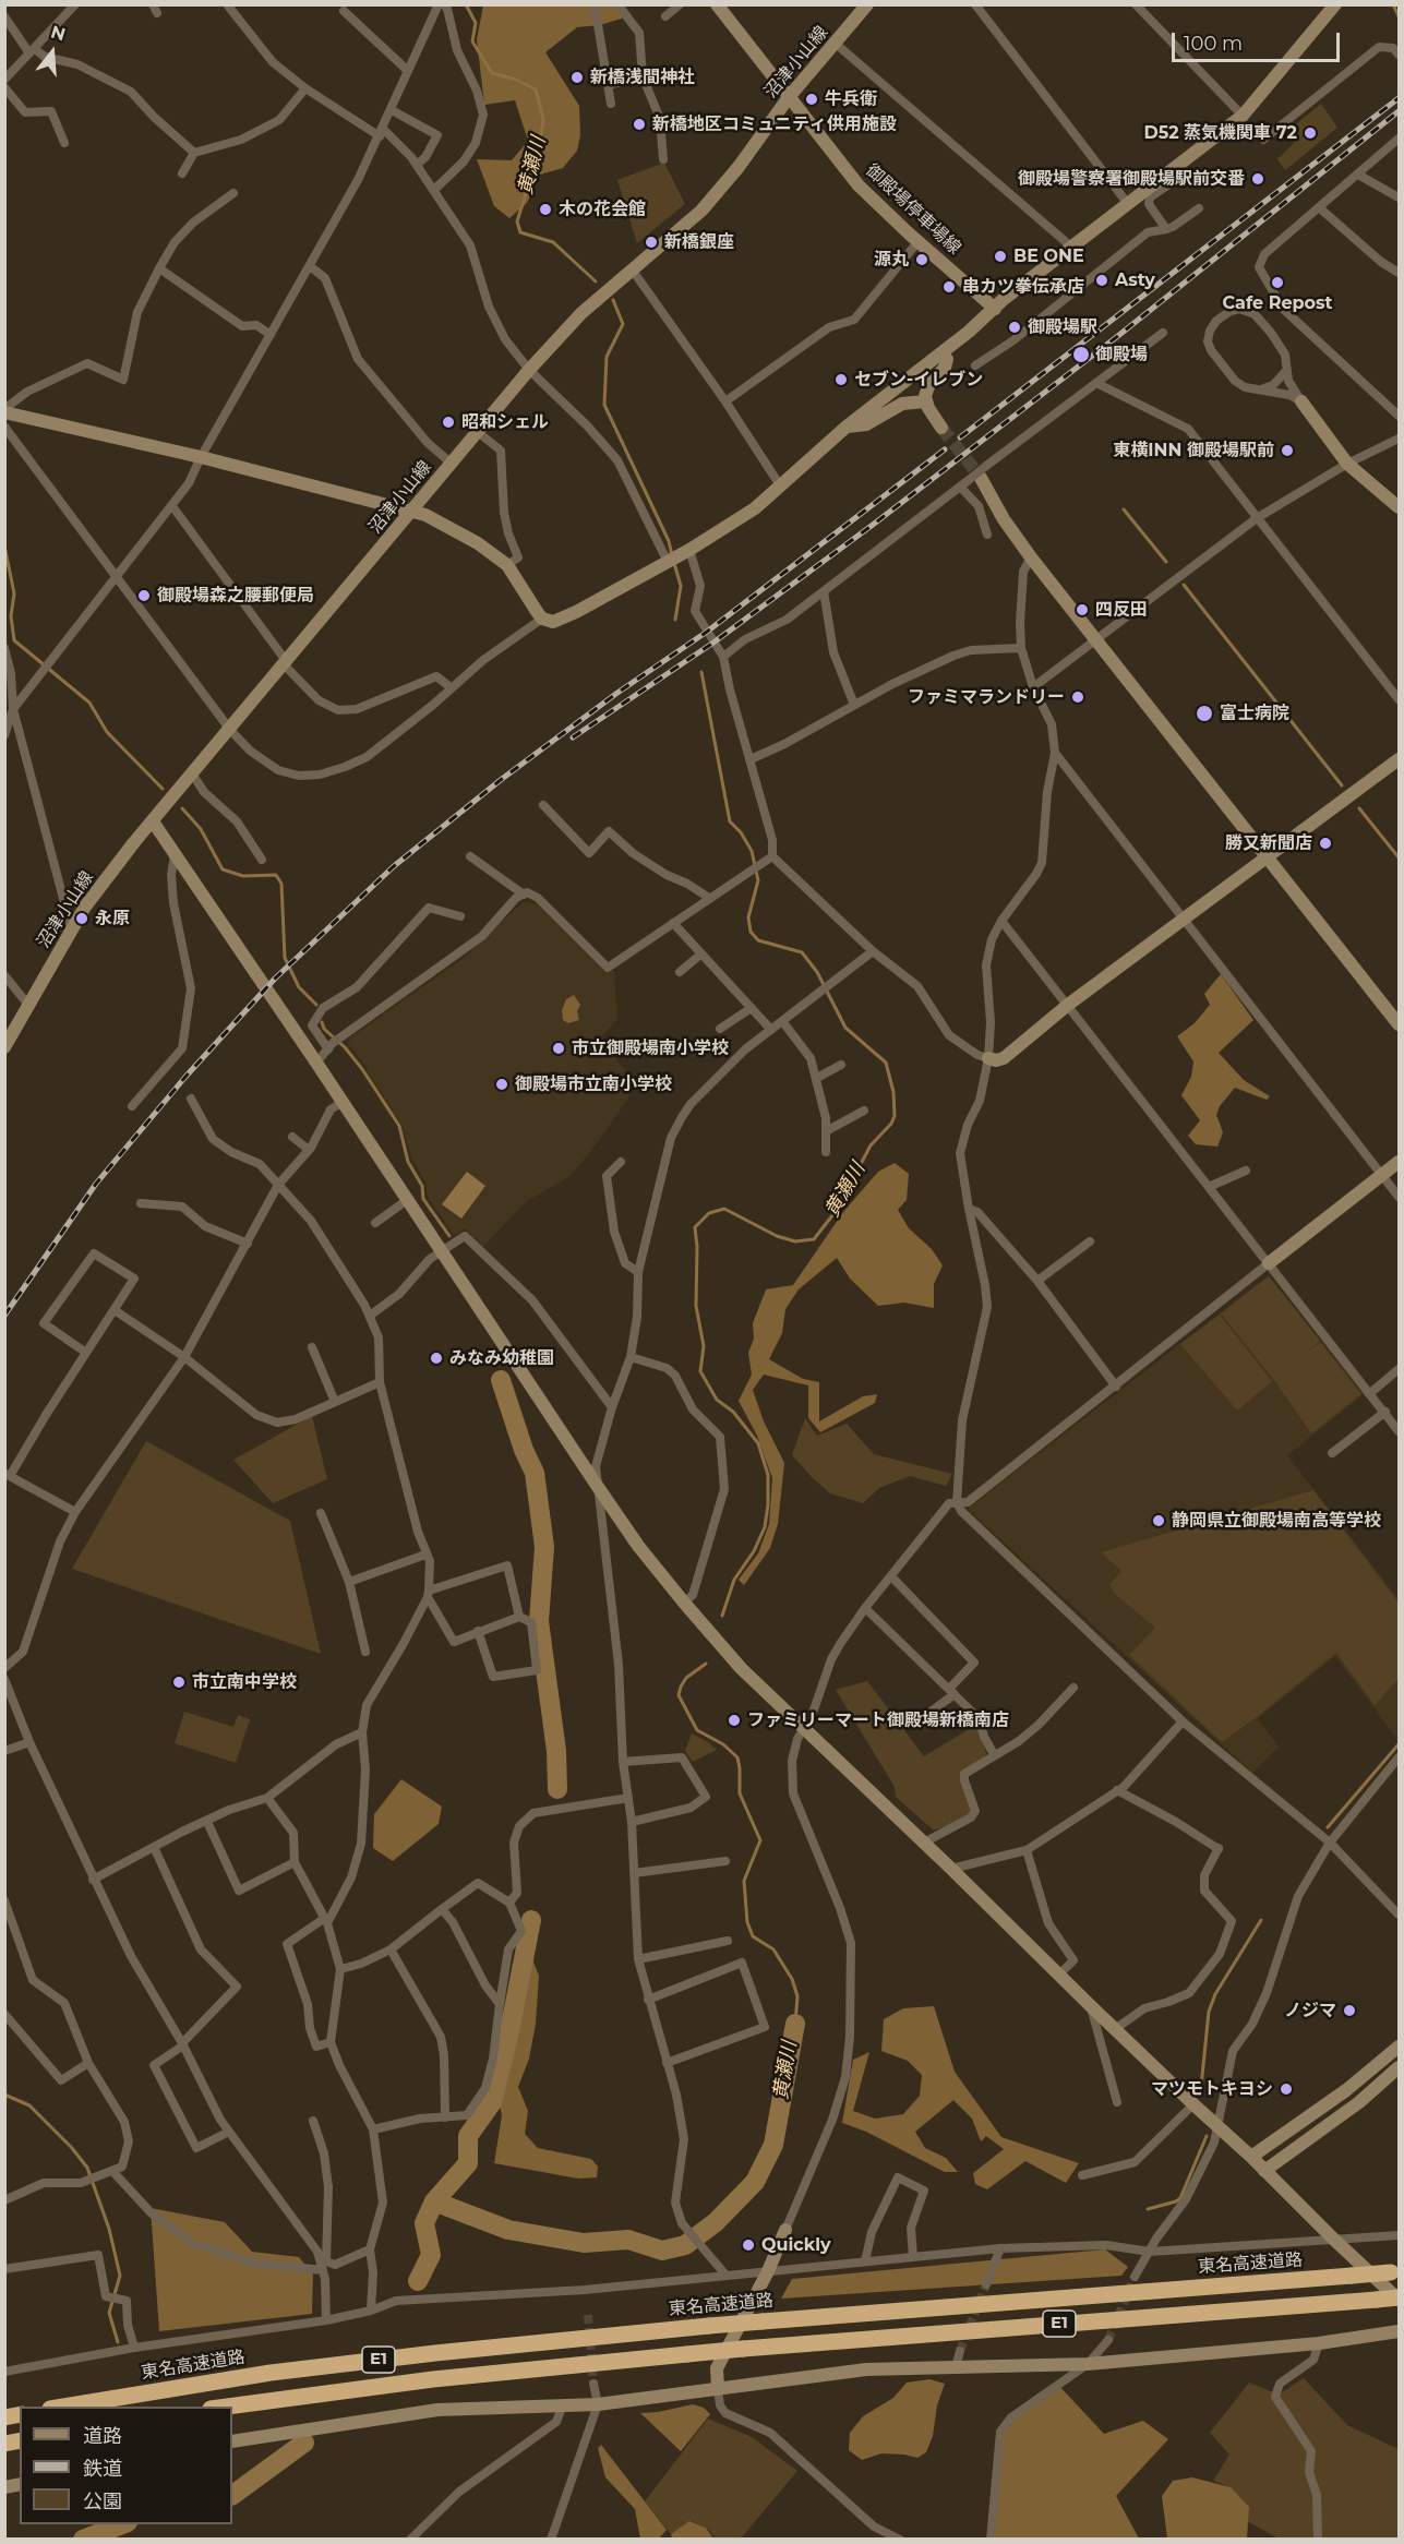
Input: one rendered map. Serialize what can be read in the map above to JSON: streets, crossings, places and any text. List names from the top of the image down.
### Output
{
  "streets": {
    "highway": ["東名高速道路", "E1"],
    "street": ["沼津小山線", "御殿場停車場線"]
  },
  "crossings": [
    ["沼津小山線", "御殿場停車場線"]
  ],
  "water": ["黄瀬川"],
  "places": [
    "新橋浅間神社",
    "牛兵衛",
    "新橋地区コミュニティ供用施設",
    "D52 蒸気機関車 72",
    "御殿場警察署御殿場駅前交番",
    "木の花会館",
    "新橋銀座",
    "BE ONE",
    "源丸",
    "Asty",
    "Cafe Repost",
    "串カツ拳伝承店",
    "御殿場駅",
    "御殿場",
    "セブン-イレブン",
    "昭和シェル",
    "東横INN 御殿場駅前",
    "御殿場森之腰郵便局",
    "四反田",
    "ファミマランドリー",
    "富士病院",
    "勝又新聞店",
    "永原",
    "市立御殿場南小学校",
    "御殿場市立南小学校",
    "みなみ幼稚園",
    "静岡県立御殿場南高等学校",
    "市立南中学校",
    "ファミリーマート御殿場新橋南店",
    "ノジマ",
    "マツモトキヨシ",
    "Quickly"
  ],
  "legend": ["道路", "鉄道", "公園"],
  "scale_bar": "100 m",
  "north": "top"
}
